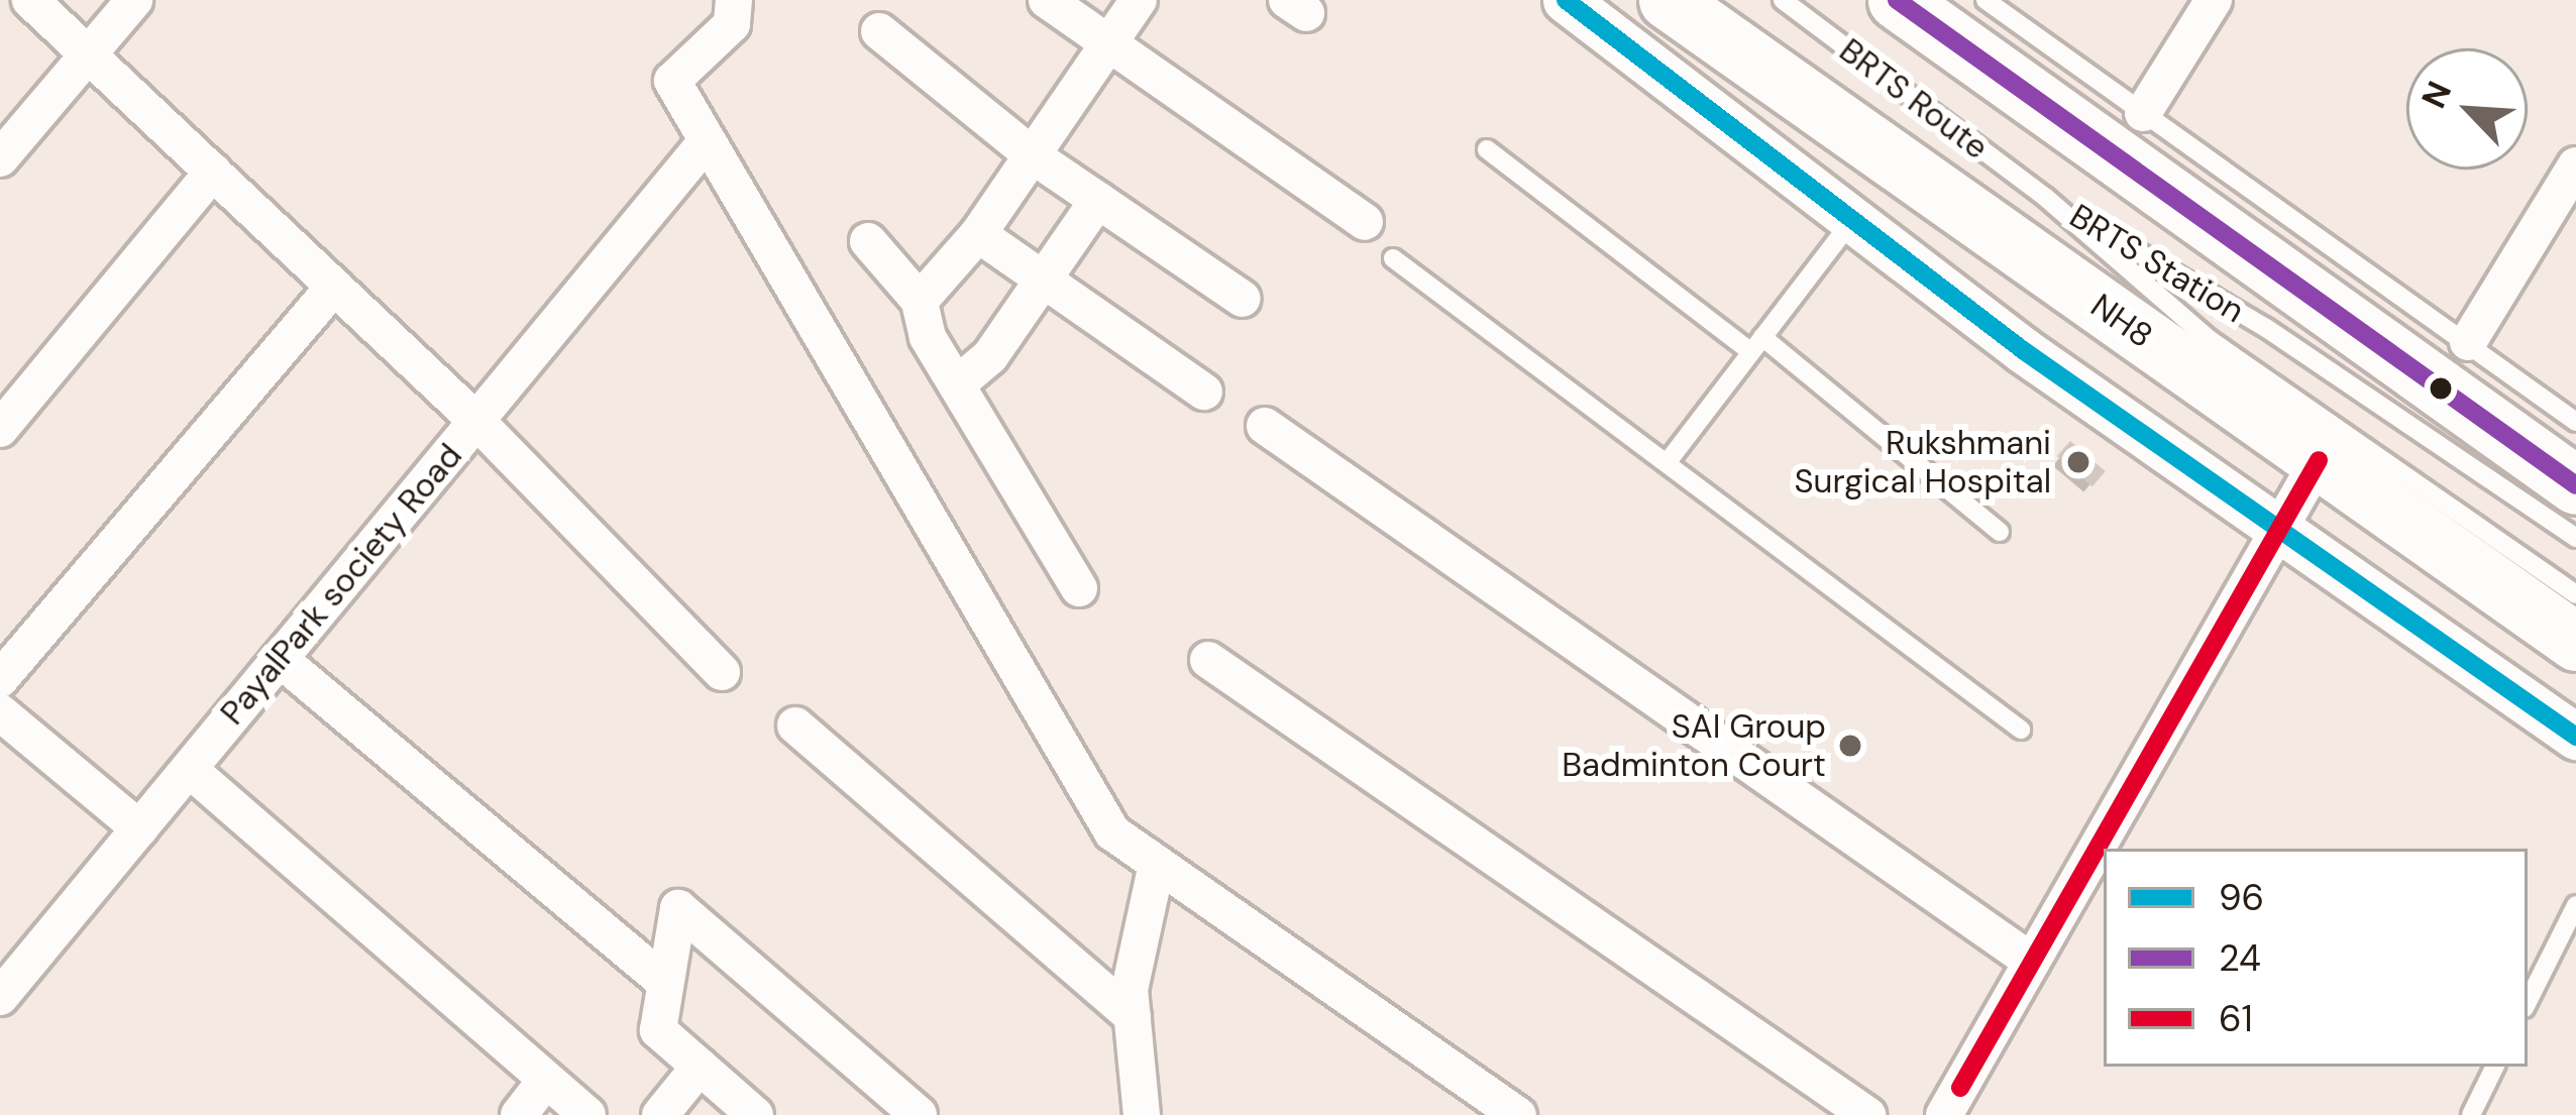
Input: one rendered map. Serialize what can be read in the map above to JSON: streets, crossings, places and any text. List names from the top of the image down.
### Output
{
  "streets": {
    "main road": ["NH8"],
    "street": ["PayalPark society Road"],
    "lane": ["BRTS Route", "BRTS Station"]
  },
  "crossings": [
    ["BRTS Route", "BRTS Station"]
  ],
  "places": ["Rukshmani Surgical Hospital", "SAI Group Badminton Court"],
  "lines": ["transit line 96", "transit line 24", "transit line 61"],
  "legend": ["96", "24", "61"],
  "north": "top left"
}
